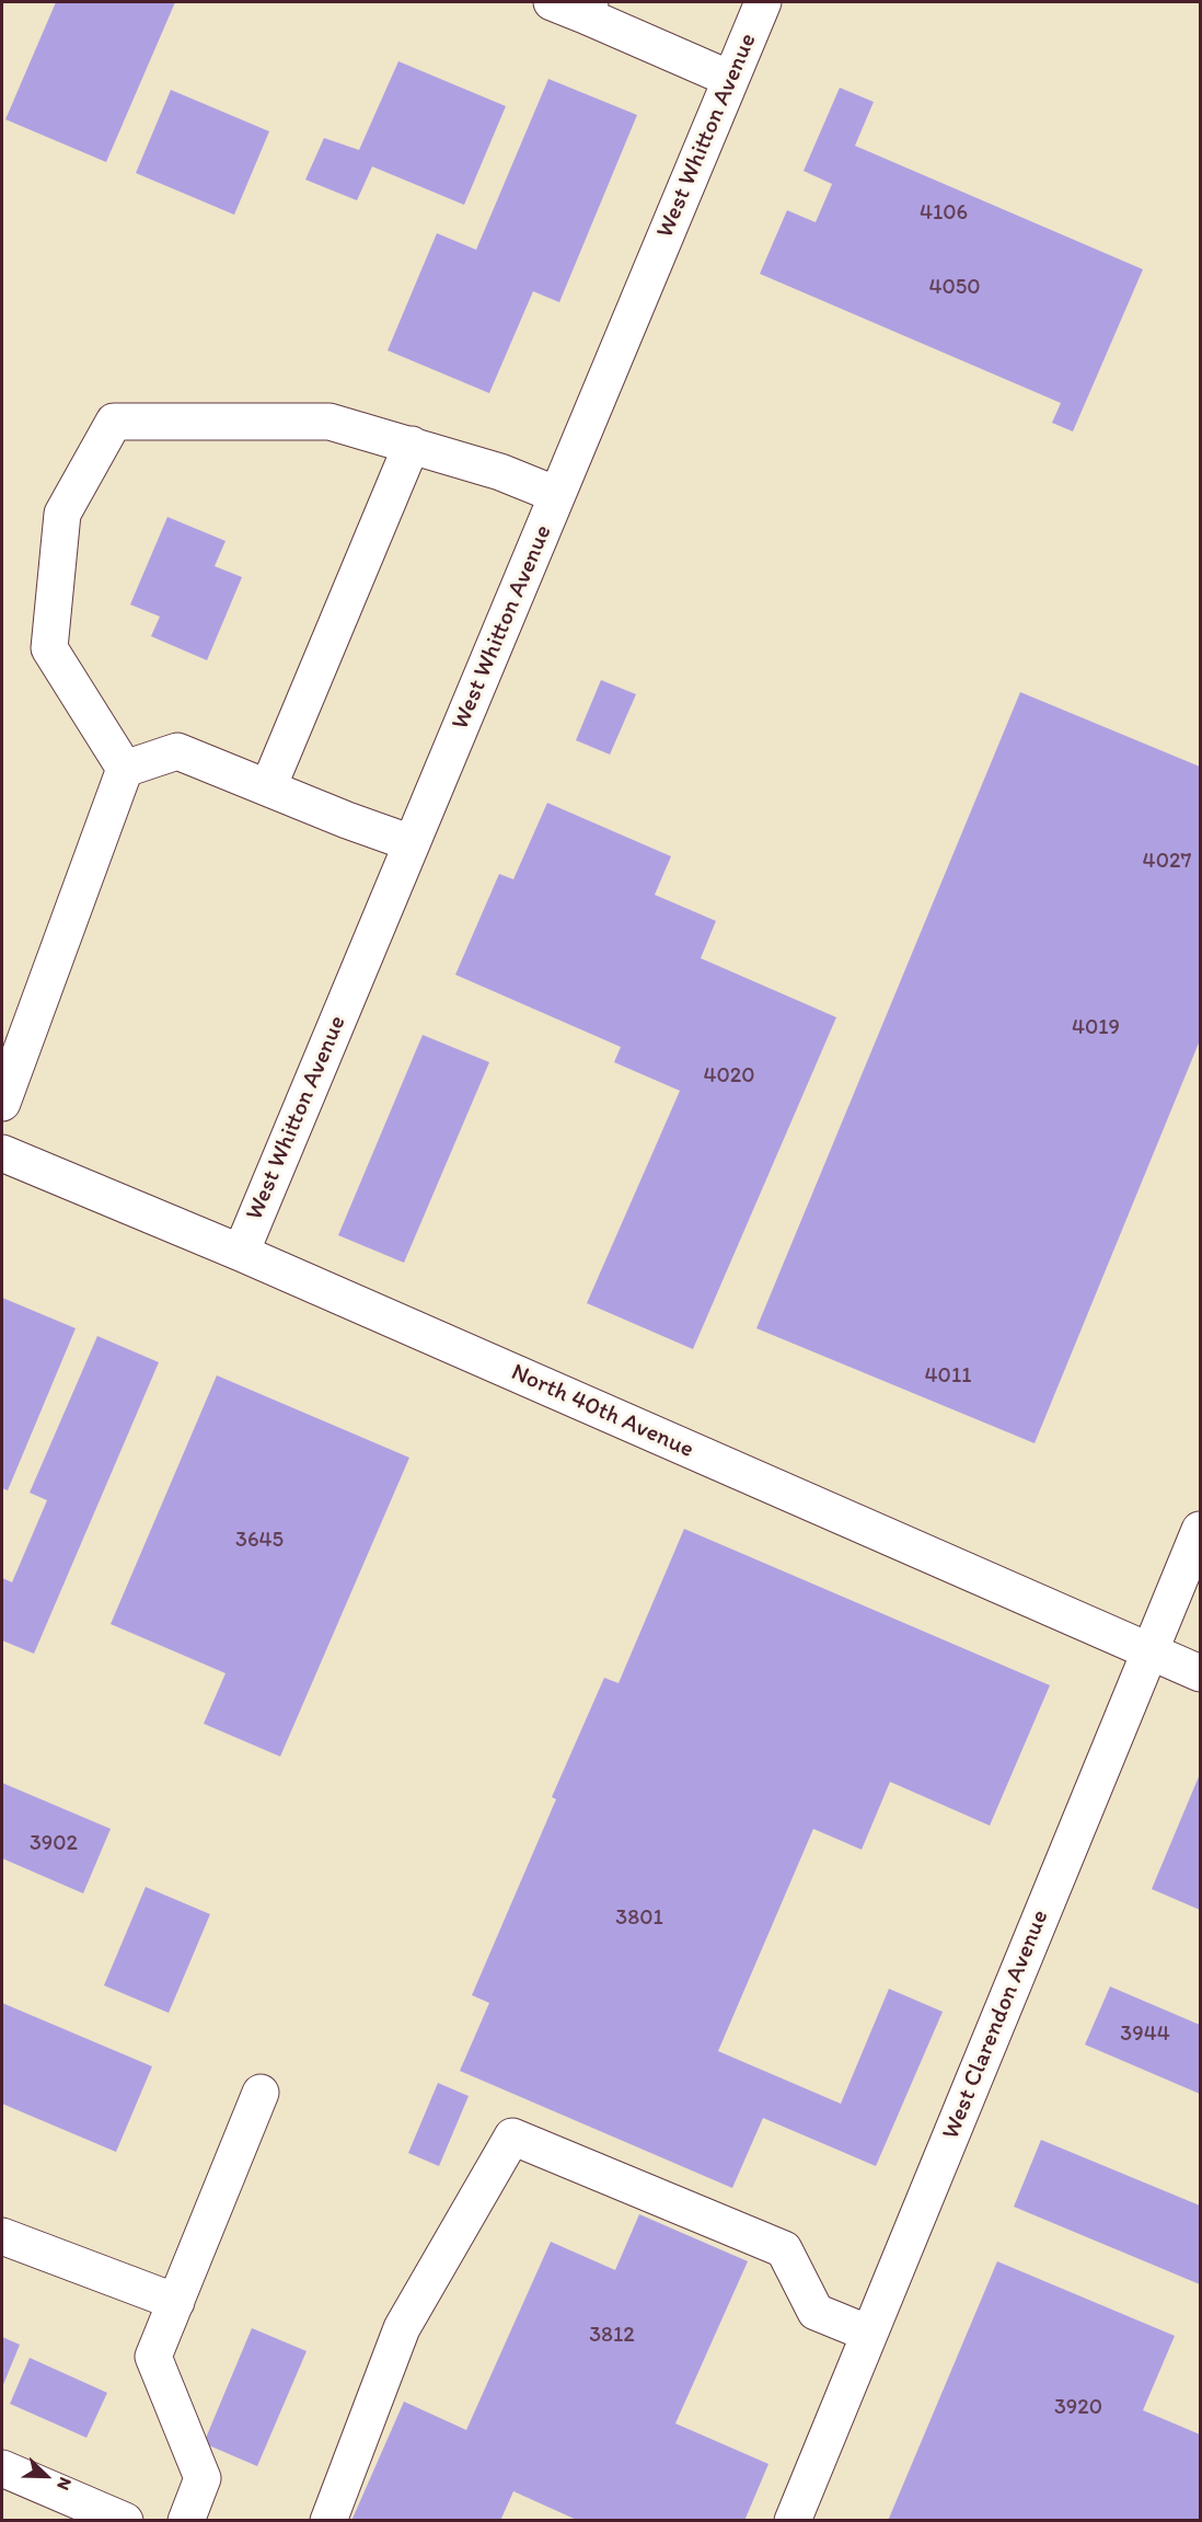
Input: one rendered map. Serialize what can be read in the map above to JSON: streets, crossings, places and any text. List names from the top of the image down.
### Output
{
  "streets": {
    "street": ["West Whitton Avenue", "North 40th Avenue", "West Clarendon Avenue"]
  },
  "crossings": [
    ["West Whitton Avenue", "North 40th Avenue"],
    ["North 40th Avenue", "West Clarendon Avenue"]
  ],
  "house_numbers": [
    "4106",
    "4050",
    "4027",
    "4019",
    "4020",
    "4011",
    "3645",
    "3902",
    "3801",
    "3944",
    "3812",
    "3920"
  ],
  "north": "bottom right"
}
